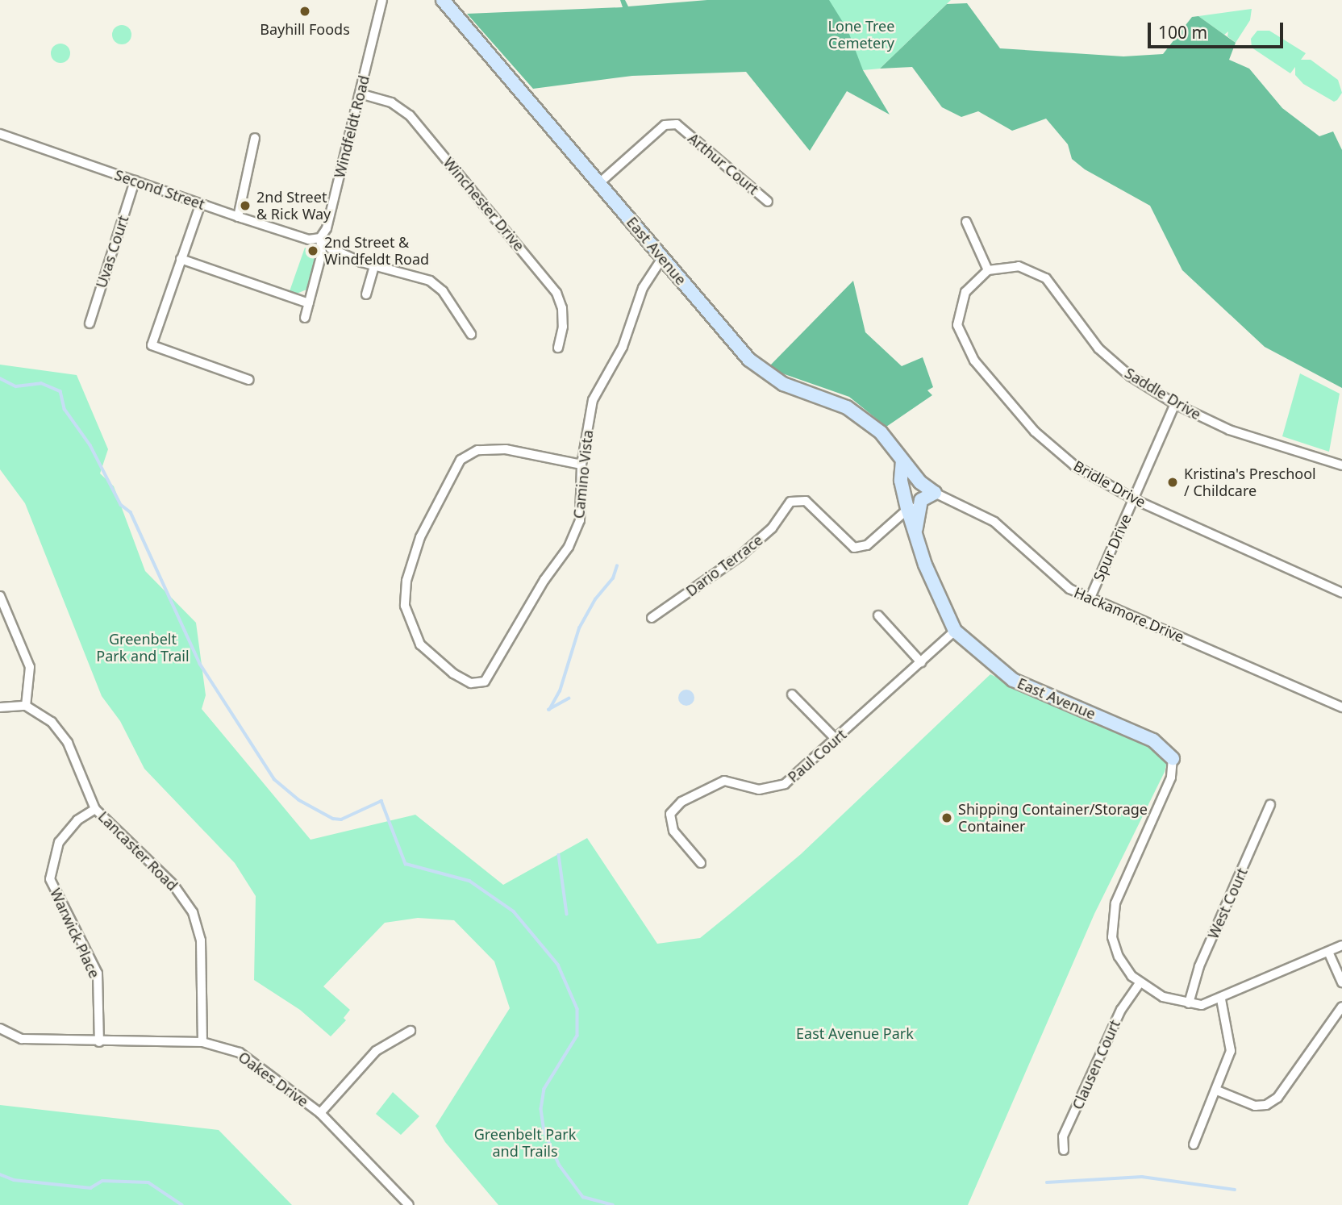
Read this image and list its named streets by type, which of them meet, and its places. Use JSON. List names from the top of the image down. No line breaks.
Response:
{"streets":{"street":["Windfeldt Road","Arthur Court","Second Street","Winchester Drive","East Avenue","Uvas Court","Saddle Drive","Camino Vista","Bridle Drive","Spur Drive","Dario Terrace","Hackamore Drive","Paul Court","Lancaster Road","West Court","Warwick Place","Clausen Court","Oakes Drive"]},"crossings":[["Windfeldt Road","Second Street"],["Windfeldt Road","Winchester Drive"],["Arthur Court","East Avenue"],["Second Street","Uvas Court"],["East Avenue","Camino Vista"],["East Avenue","Dario Terrace"],["East Avenue","Hackamore Drive"],["East Avenue","Paul Court"],["Saddle Drive","Bridle Drive"],["Saddle Drive","Spur Drive"],["Bridle Drive","Spur Drive"],["Spur Drive","Hackamore Drive"],["Lancaster Road","Warwick Place"],["Lancaster Road","Oakes Drive"],["Warwick Place","Oakes Drive"]],"parks":["Lone Tree Cemetery","Greenbelt Park and Trail","East Avenue Park","Greenbelt Park and Trails"],"places":["Bayhill Foods","2nd Street & Rick Way","2nd Street & Windfeldt Road","Kristina's Preschool / Childcare","Shipping Container/Storage Container"],"scale_bar":"100 m"}
